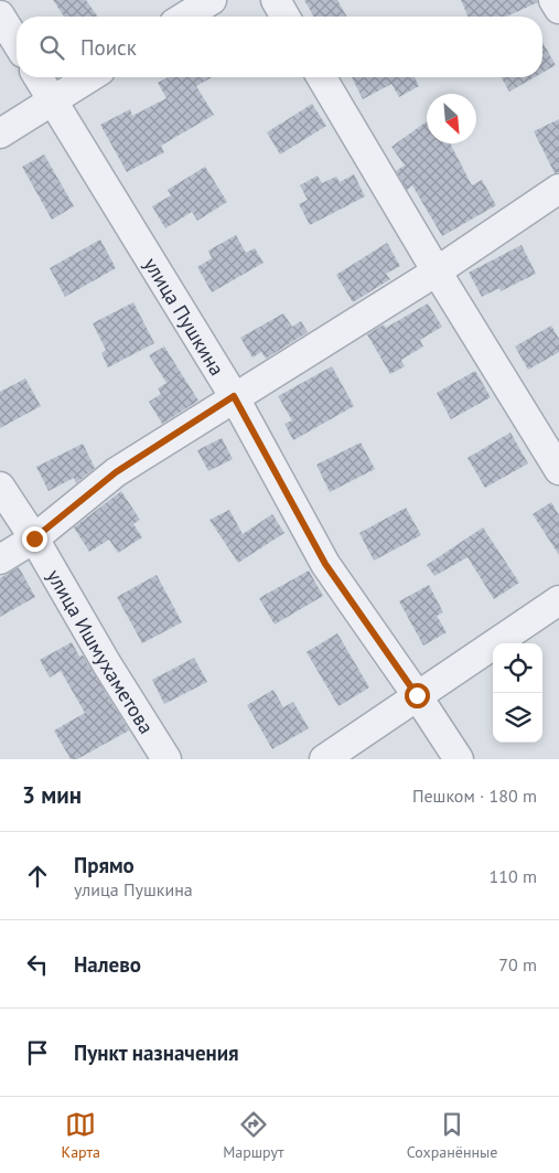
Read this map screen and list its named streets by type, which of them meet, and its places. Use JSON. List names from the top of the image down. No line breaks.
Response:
{"streets":{"street":["улица Пушкина","улица Ишмухаметова"]},"north":"bottom right","page":{"search":"Поиск","heading":["3 мин","Пешком · 180 m"],"list":[["Прямо","улица Пушкина","110 m"],["Налево","70 m"],"Пункт назначения"],"nav":["Карта","Маршрут","Сохранённые"]}}
